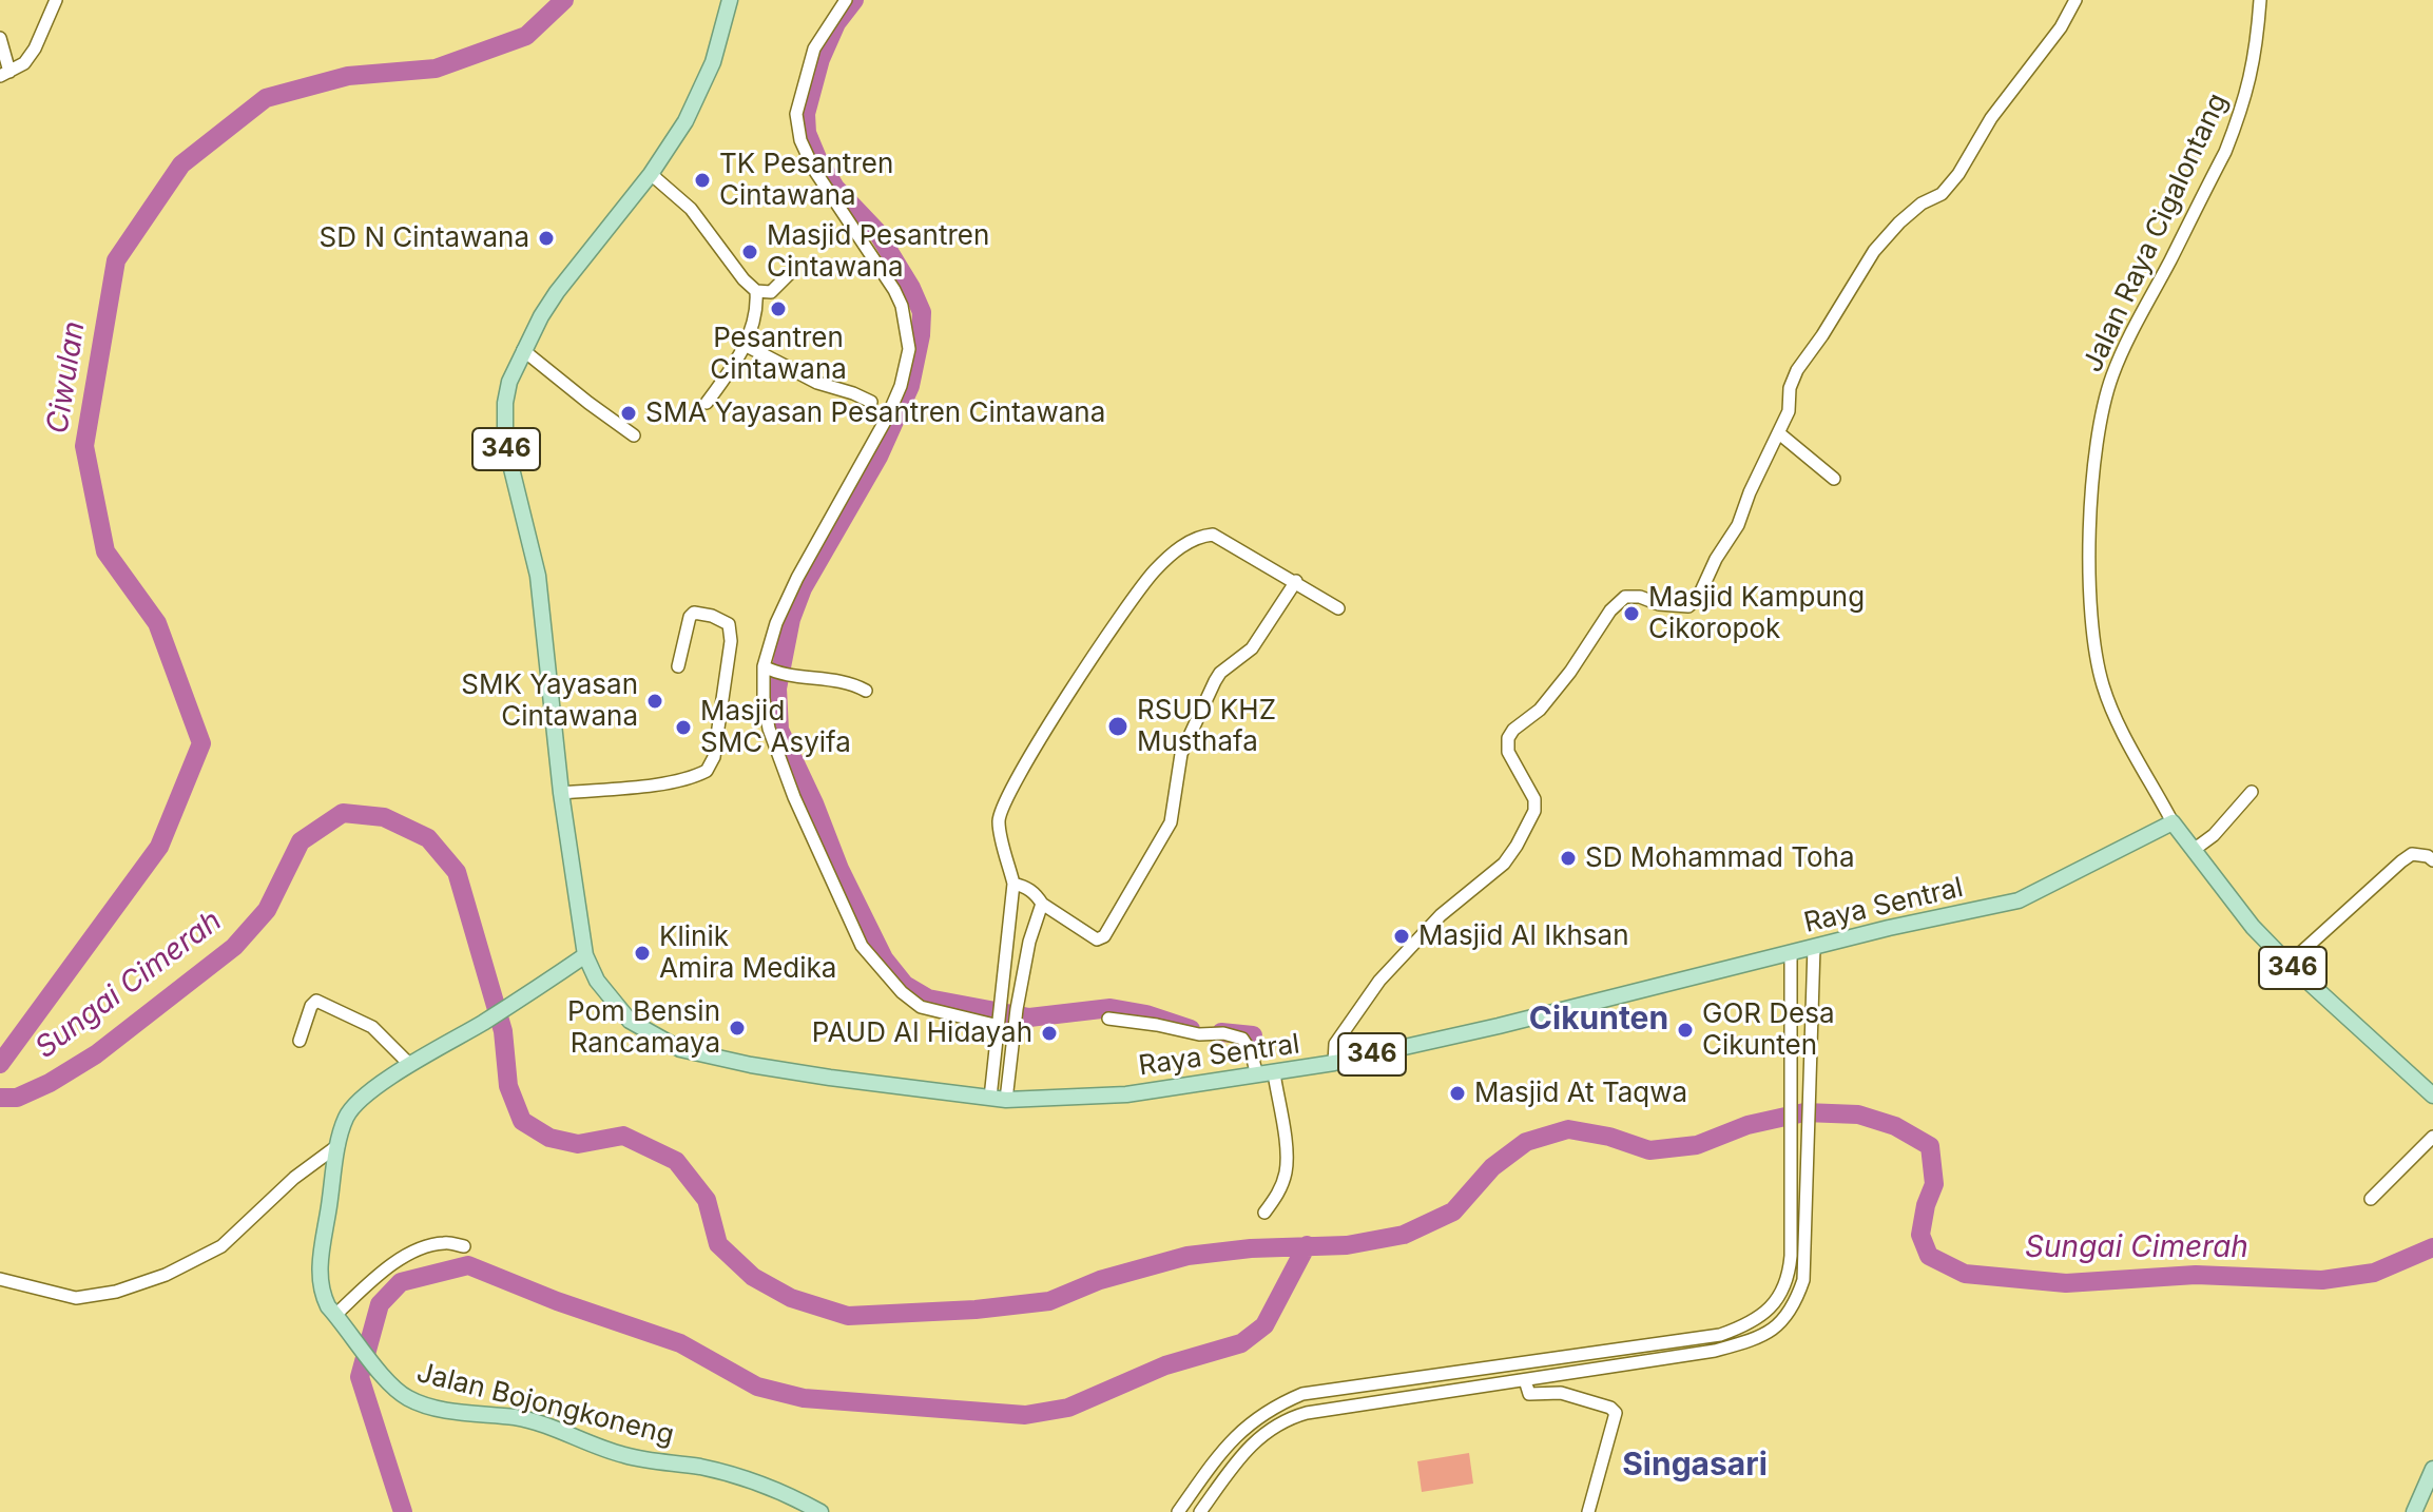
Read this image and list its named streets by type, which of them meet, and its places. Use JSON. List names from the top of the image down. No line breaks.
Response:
{"streets":{"main road":["346","Raya Sentral","Jalan Bojongkoneng"],"street":["Jalan Raya Cigalontang"]},"crossings":[["Jalan Raya Cigalontang","346"],["Jalan Raya Cigalontang","Raya Sentral"],["346","Raya Sentral"],["346","Jalan Bojongkoneng"],["Raya Sentral","Jalan Bojongkoneng"]],"districts":["Cikunten","Singasari"],"water":["Ciwulan","Sungai Cimerah"],"places":["TK Pesantren Cintawana","SD N Cintawana","Masjid Pesantren Cintawana","Pesantren Cintawana","SMA Yayasan Pesantren Cintawana","Masjid Kampung Cikoropok","SMK Yayasan Cintawana","RSUD KHZ Musthafa","Masjid SMC Asyifa","SD Mohammad Toha","Masjid Al Ikhsan","Klinik Amira Medika","Pom Bensin Rancamaya","GOR Desa Cikunten","PAUD Al Hidayah","Masjid At Taqwa"]}
